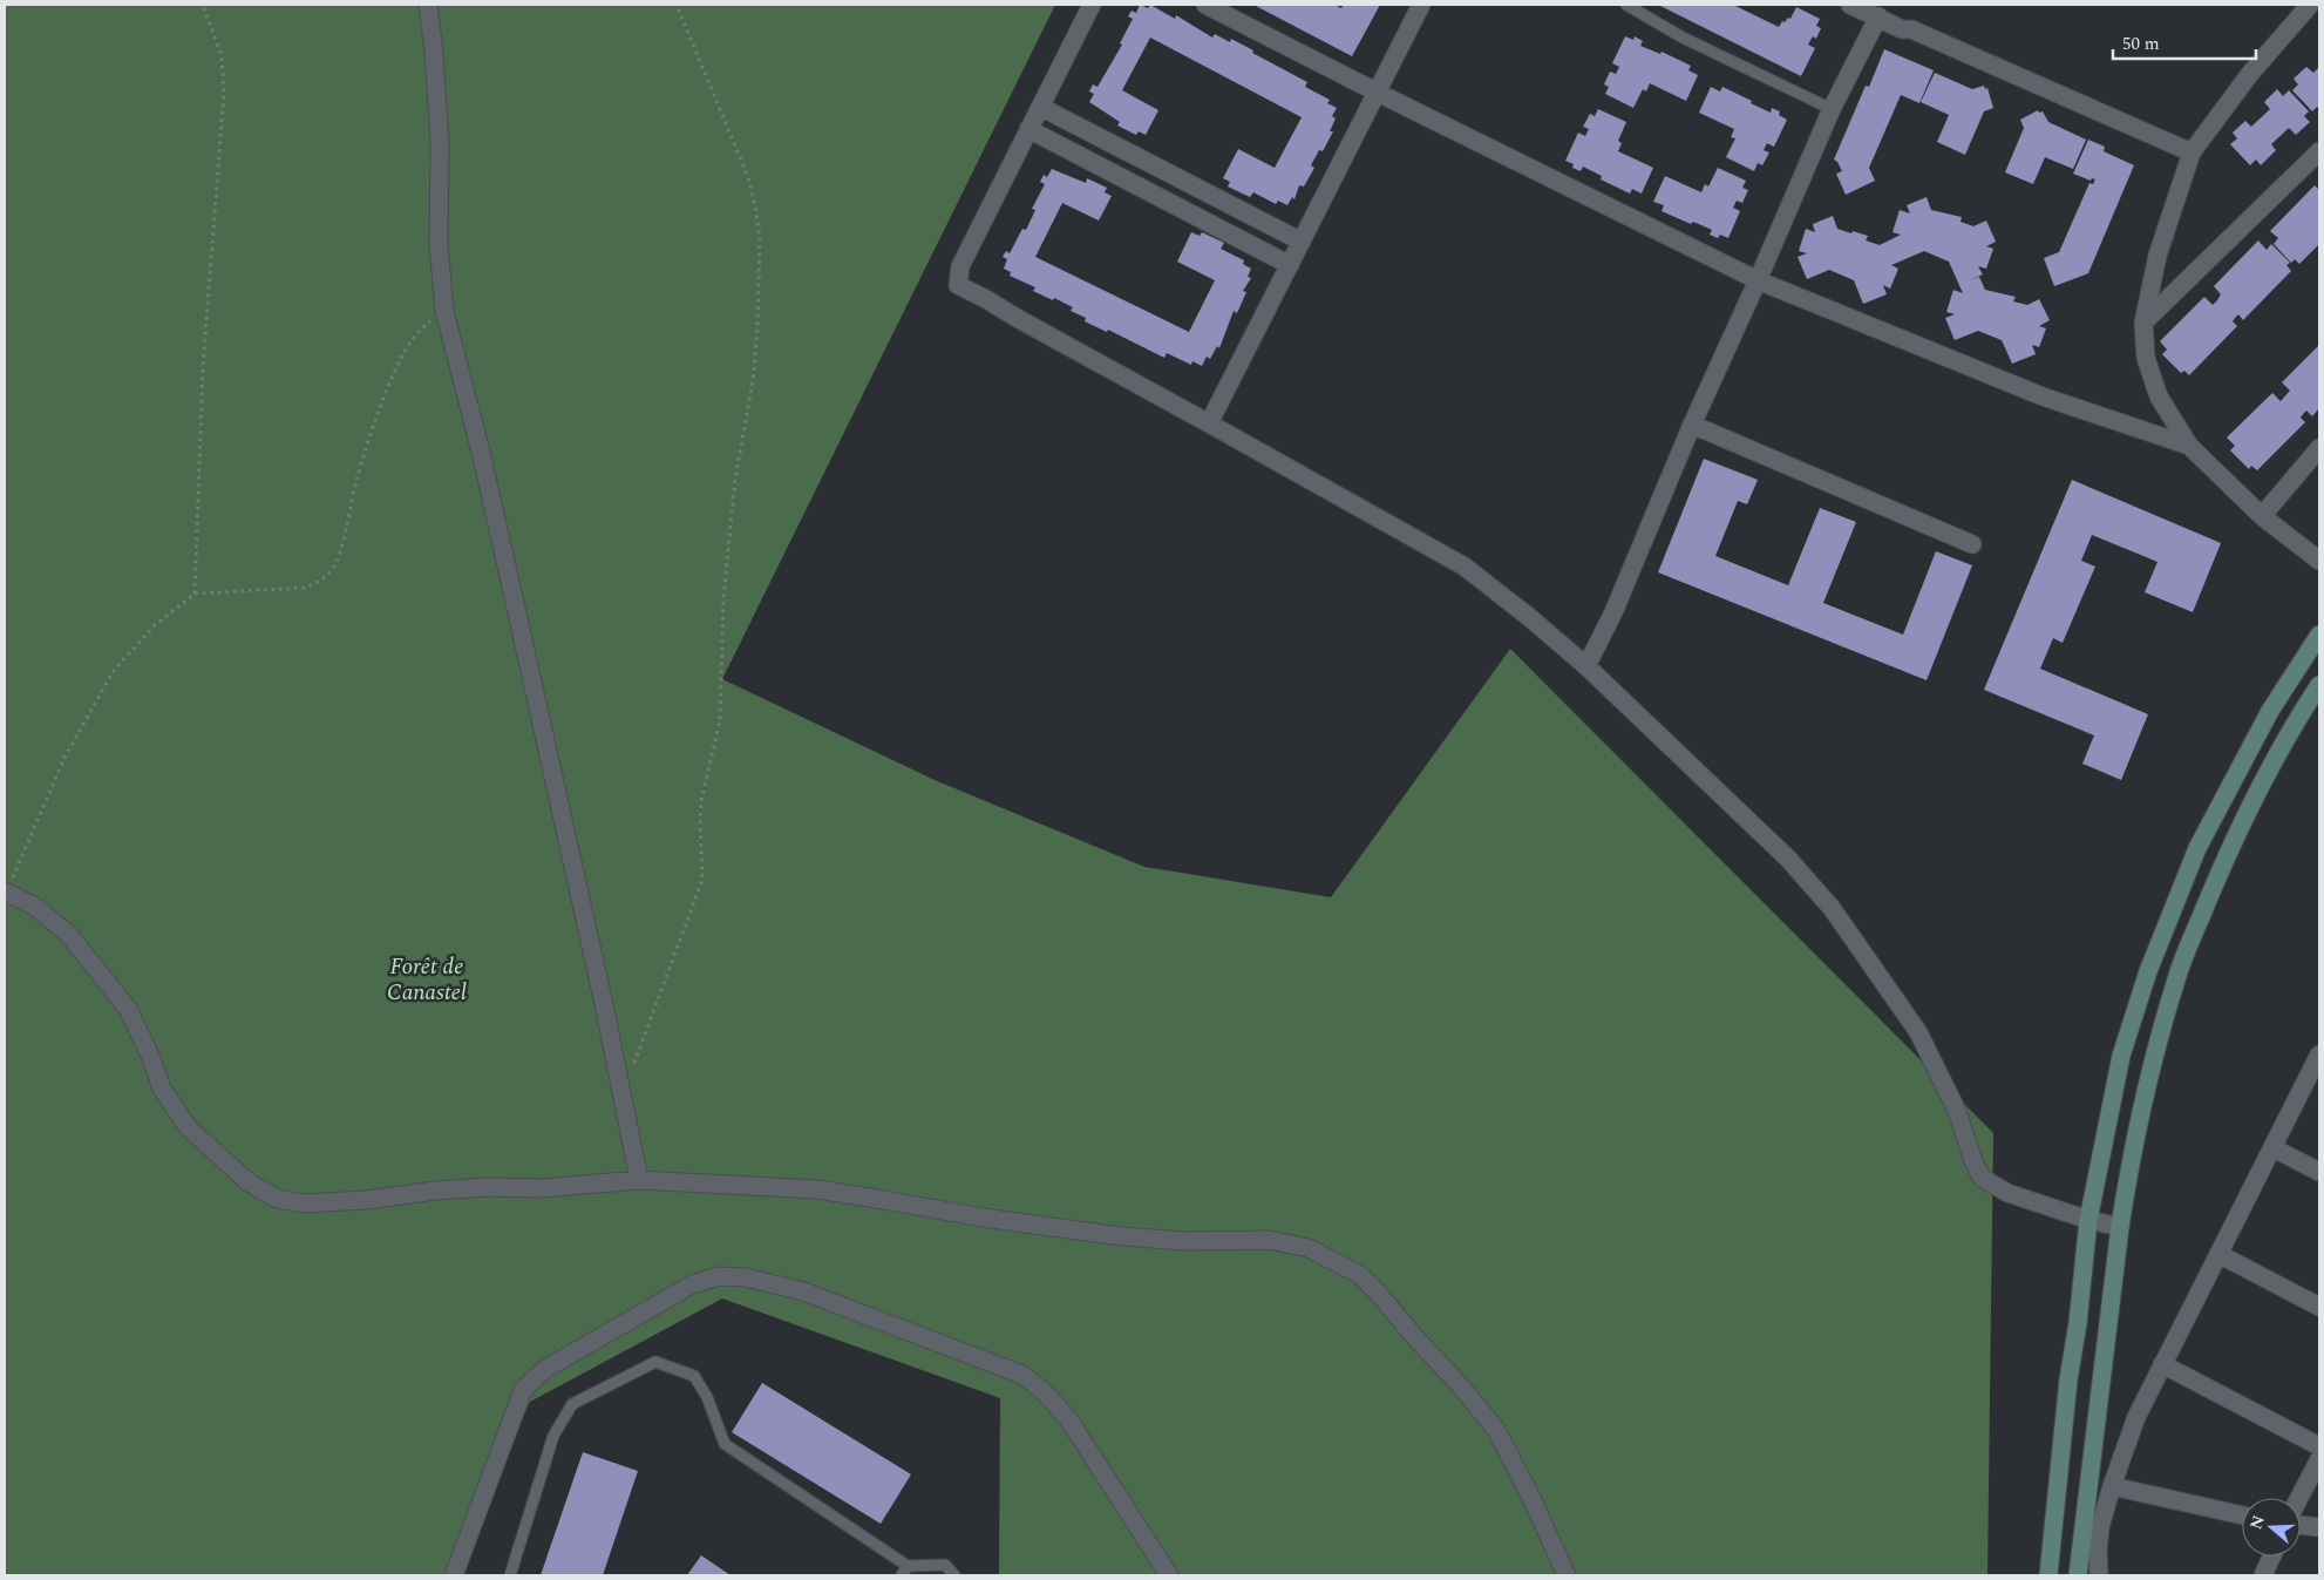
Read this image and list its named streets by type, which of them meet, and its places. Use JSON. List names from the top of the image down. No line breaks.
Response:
{"parks":["Forêt de Canastel"],"scale_bar":"50 m","north":"left"}
